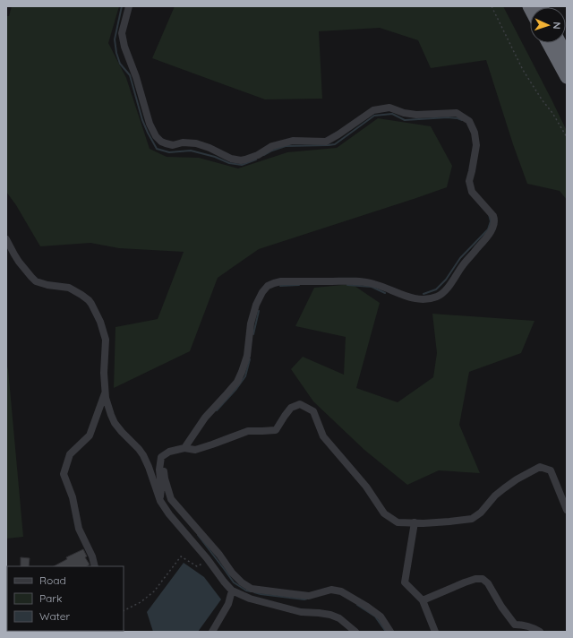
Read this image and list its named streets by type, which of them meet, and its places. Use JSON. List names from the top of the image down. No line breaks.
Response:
{"legend":["Road","Park","Water"],"north":"right"}
